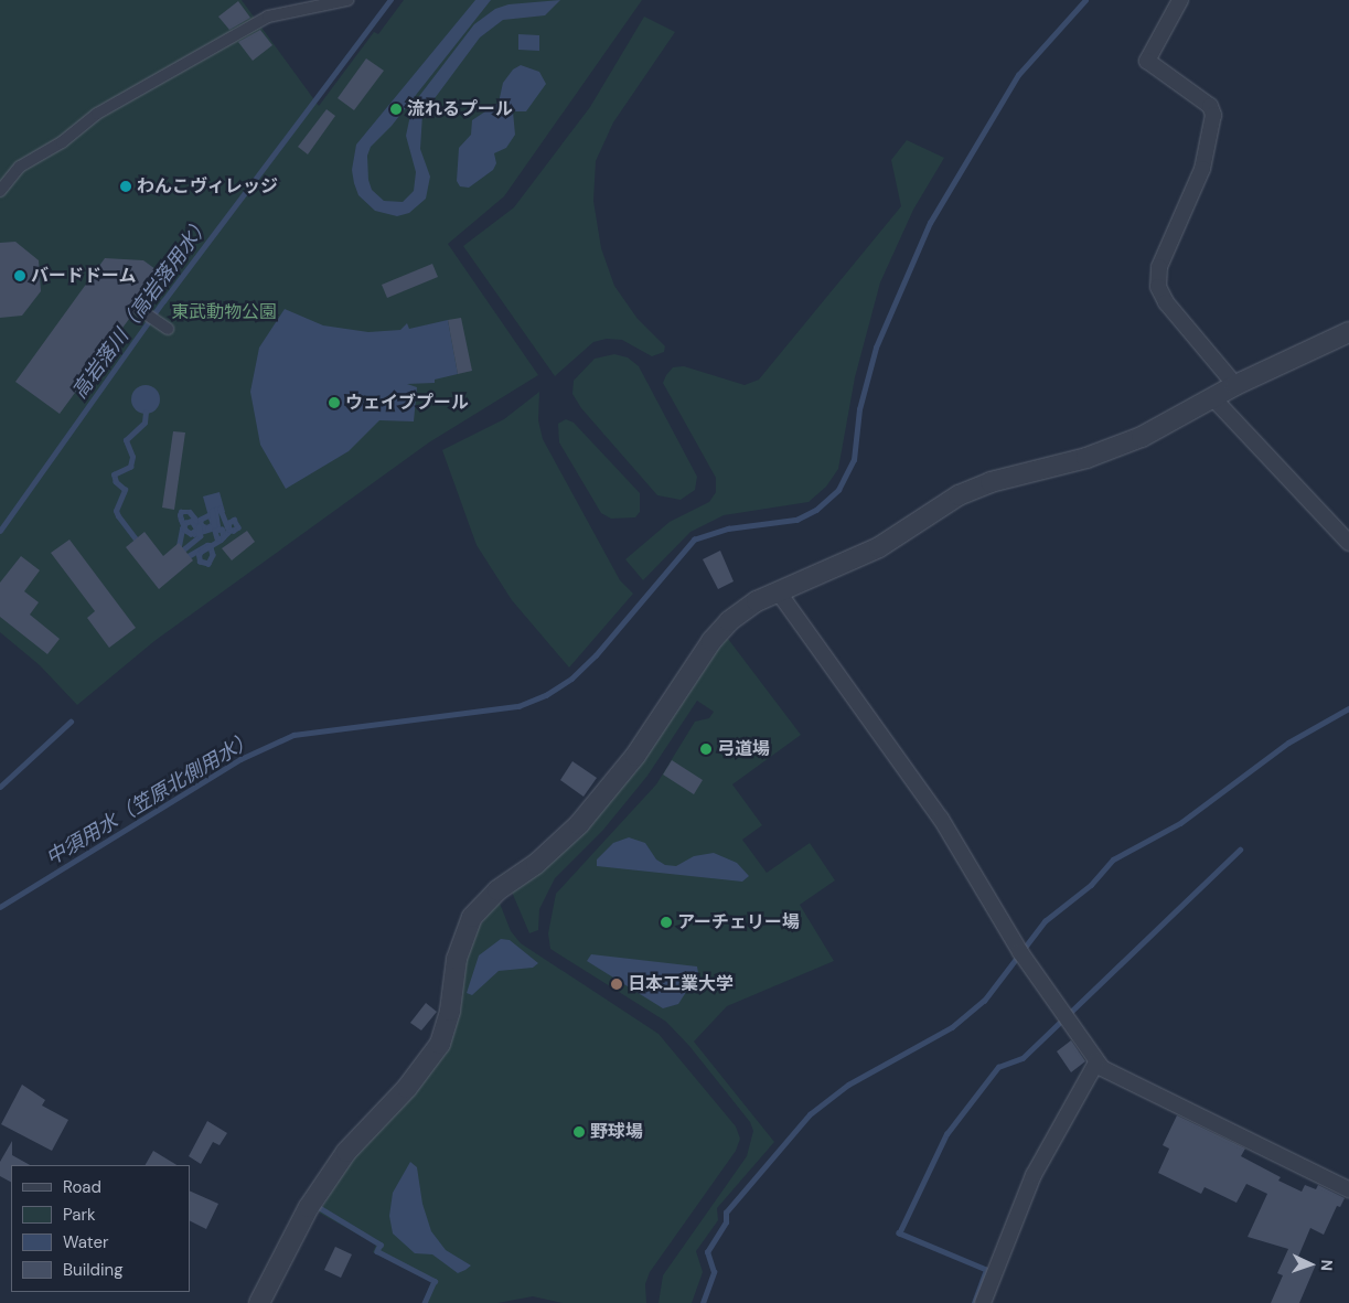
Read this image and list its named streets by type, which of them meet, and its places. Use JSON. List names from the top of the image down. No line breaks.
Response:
{"water":["高岩落川（高岩落用水）","中須用水（笠原北側用水）"],"parks":["東武動物公園"],"places":["流れるプール","わんこヴィレッジ","バードドーム","ウェイブプール","弓道場","アーチェリー場","日本工業大学","野球場"],"legend":["Road","Park","Water","Building"],"north":"right"}
